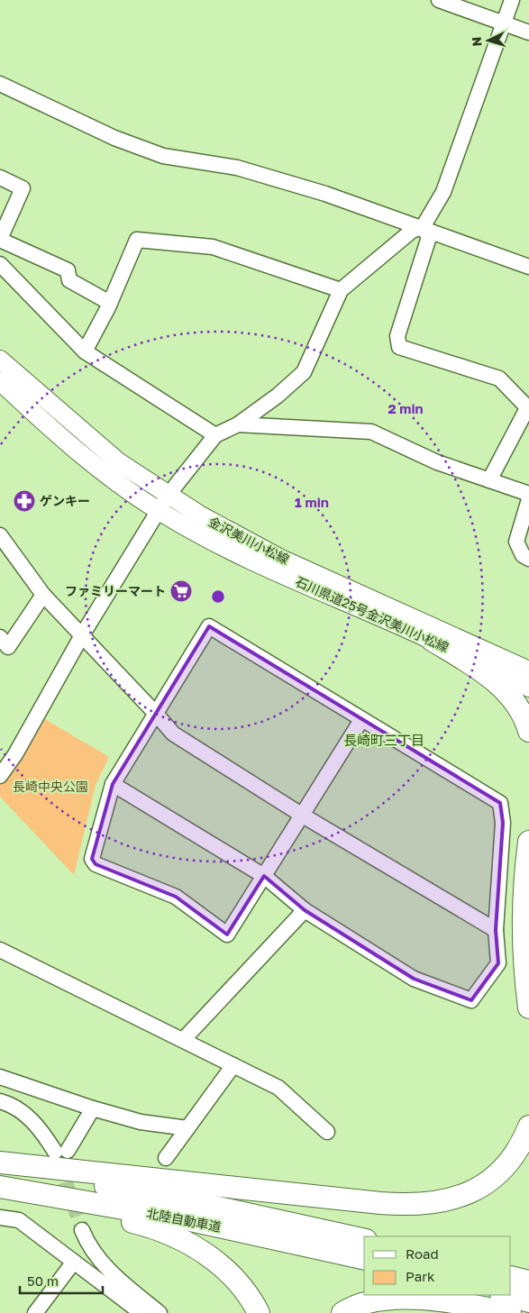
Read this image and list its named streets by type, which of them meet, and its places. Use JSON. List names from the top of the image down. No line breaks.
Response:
{"streets":{"highway":["北陸自動車道"],"main road":["金沢美川小松線","石川県道25号金沢美川小松線"]},"crossings":[["金沢美川小松線","石川県道25号金沢美川小松線"]],"districts":["長崎町三丁目"],"parks":["長崎中央公園"],"places":{"pharmacy":["ゲンキー"],"supermarket":["ファミリーマート"]},"legend":["Road","Park"],"scale_bar":"50 m","north":"left","rings":["2 min","1 min"]}
